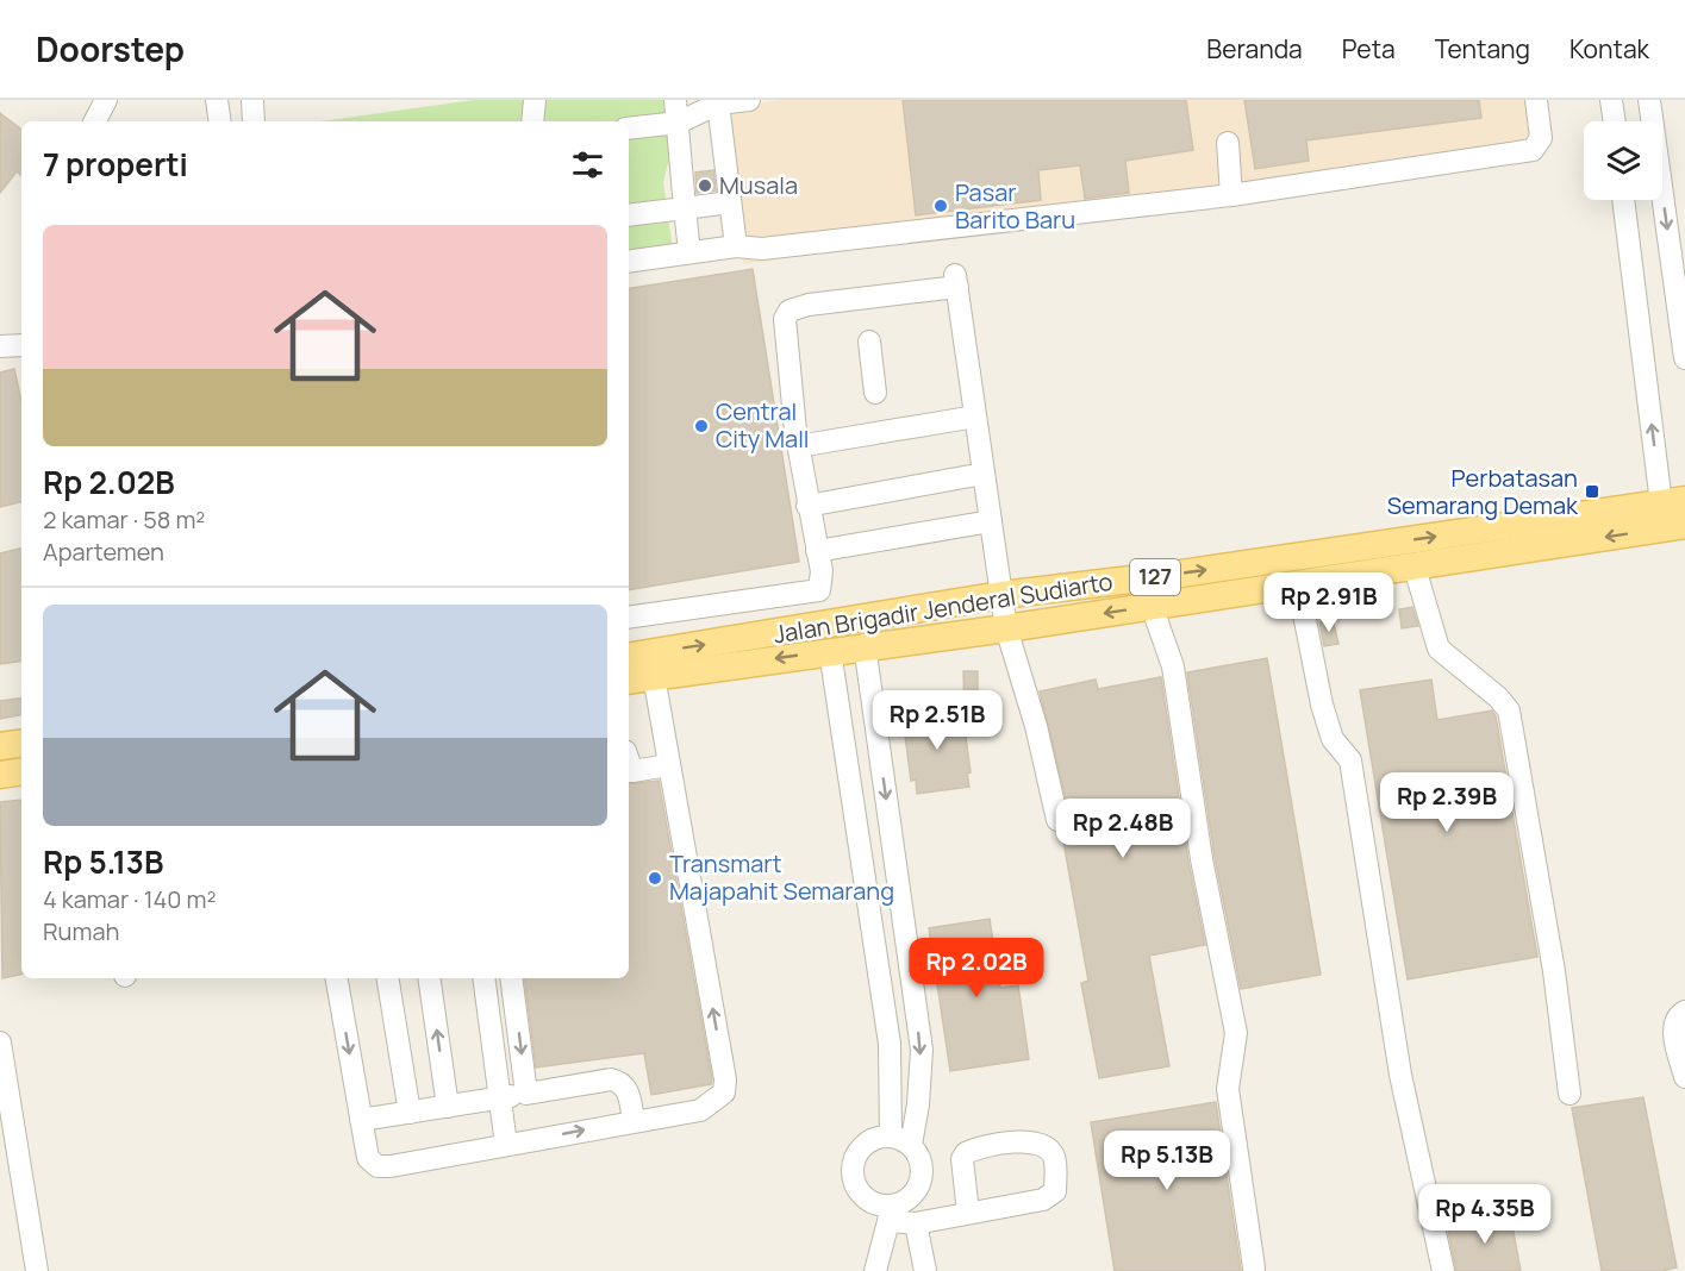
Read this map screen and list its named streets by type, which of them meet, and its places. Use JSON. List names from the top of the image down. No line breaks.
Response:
{"streets":{"main road":["127","Jalan Brigadir Jenderal Sudiarto"]},"places":{"other":["Musala","Pasar Barito Baru","Central City Mall","Transmart Majapahit Semarang"],"transit":["Perbatasan Semarang Demak"]},"page":{"header":"Doorstep","nav":["Beranda","Peta","Tentang","Kontak"],"heading":"7 properti","list":[{"name":"Rp 2.02B","note":"2 kamar · 58 m² · Apartemen"},{"name":"Rp 5.13B","note":"4 kamar · 140 m² · Rumah"}],"price":["Rp 2.91B","Rp 2.51B","Rp 2.39B","Rp 2.48B","Rp 2.02B","Rp 5.13B","Rp 4.35B"]}}
